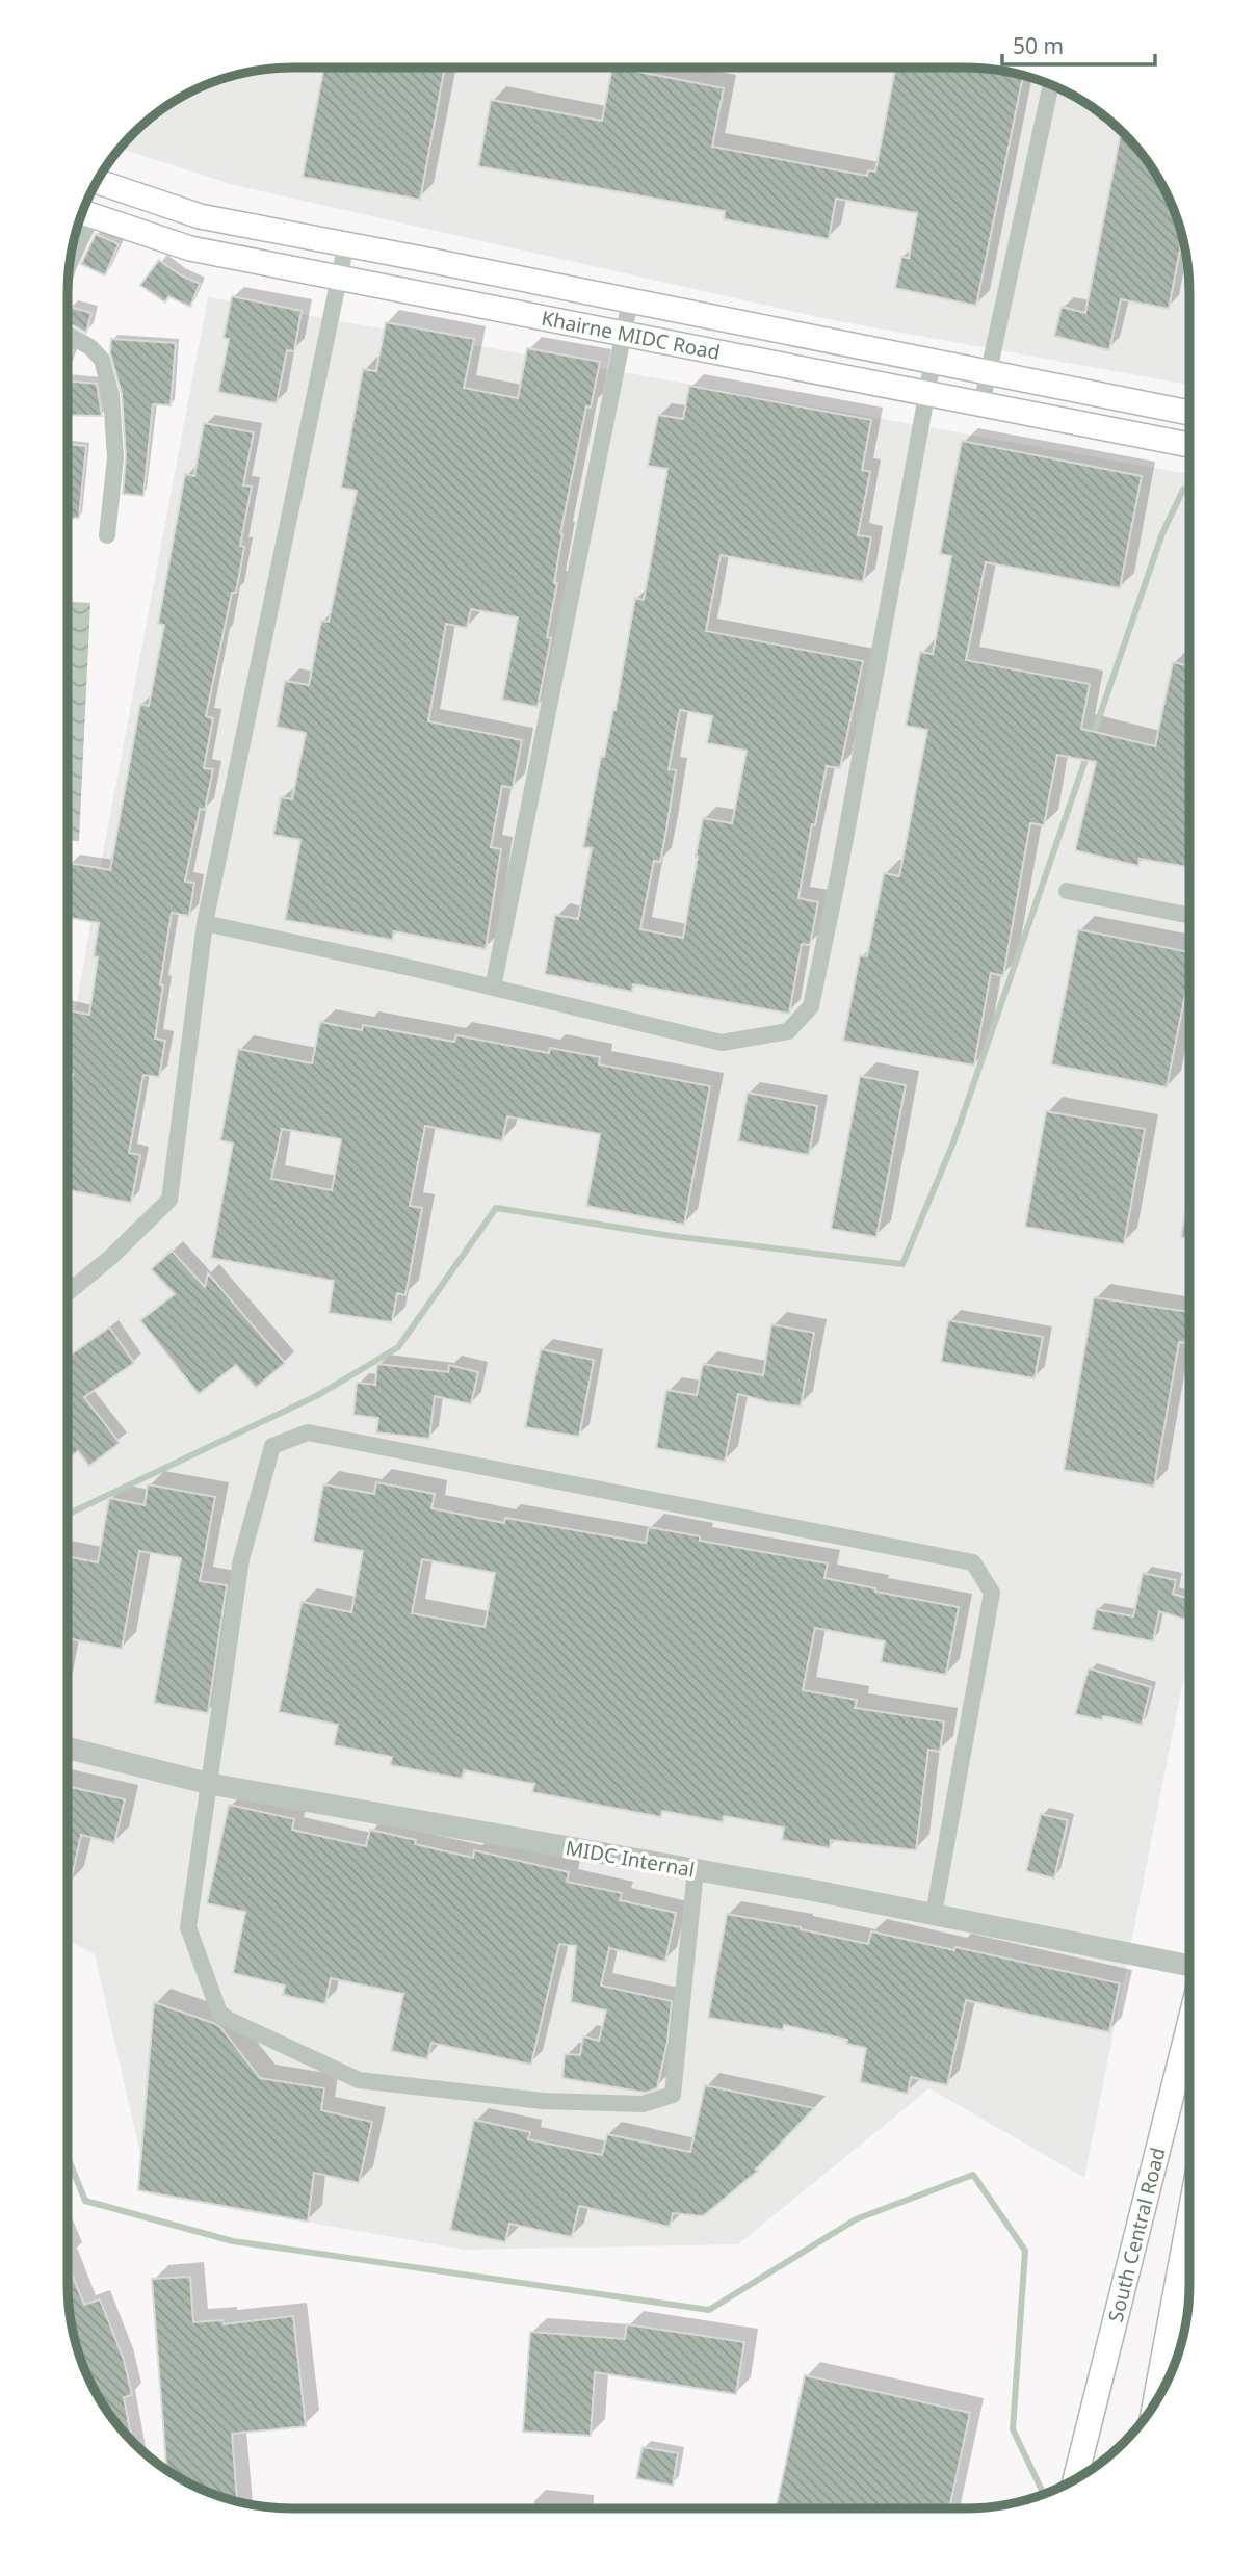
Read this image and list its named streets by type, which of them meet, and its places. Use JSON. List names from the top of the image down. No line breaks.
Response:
{"streets":{"main road":["Khairne MIDC Road","South Central Road"],"street":["MIDC Internal"]},"scale_bar":"50 m"}
